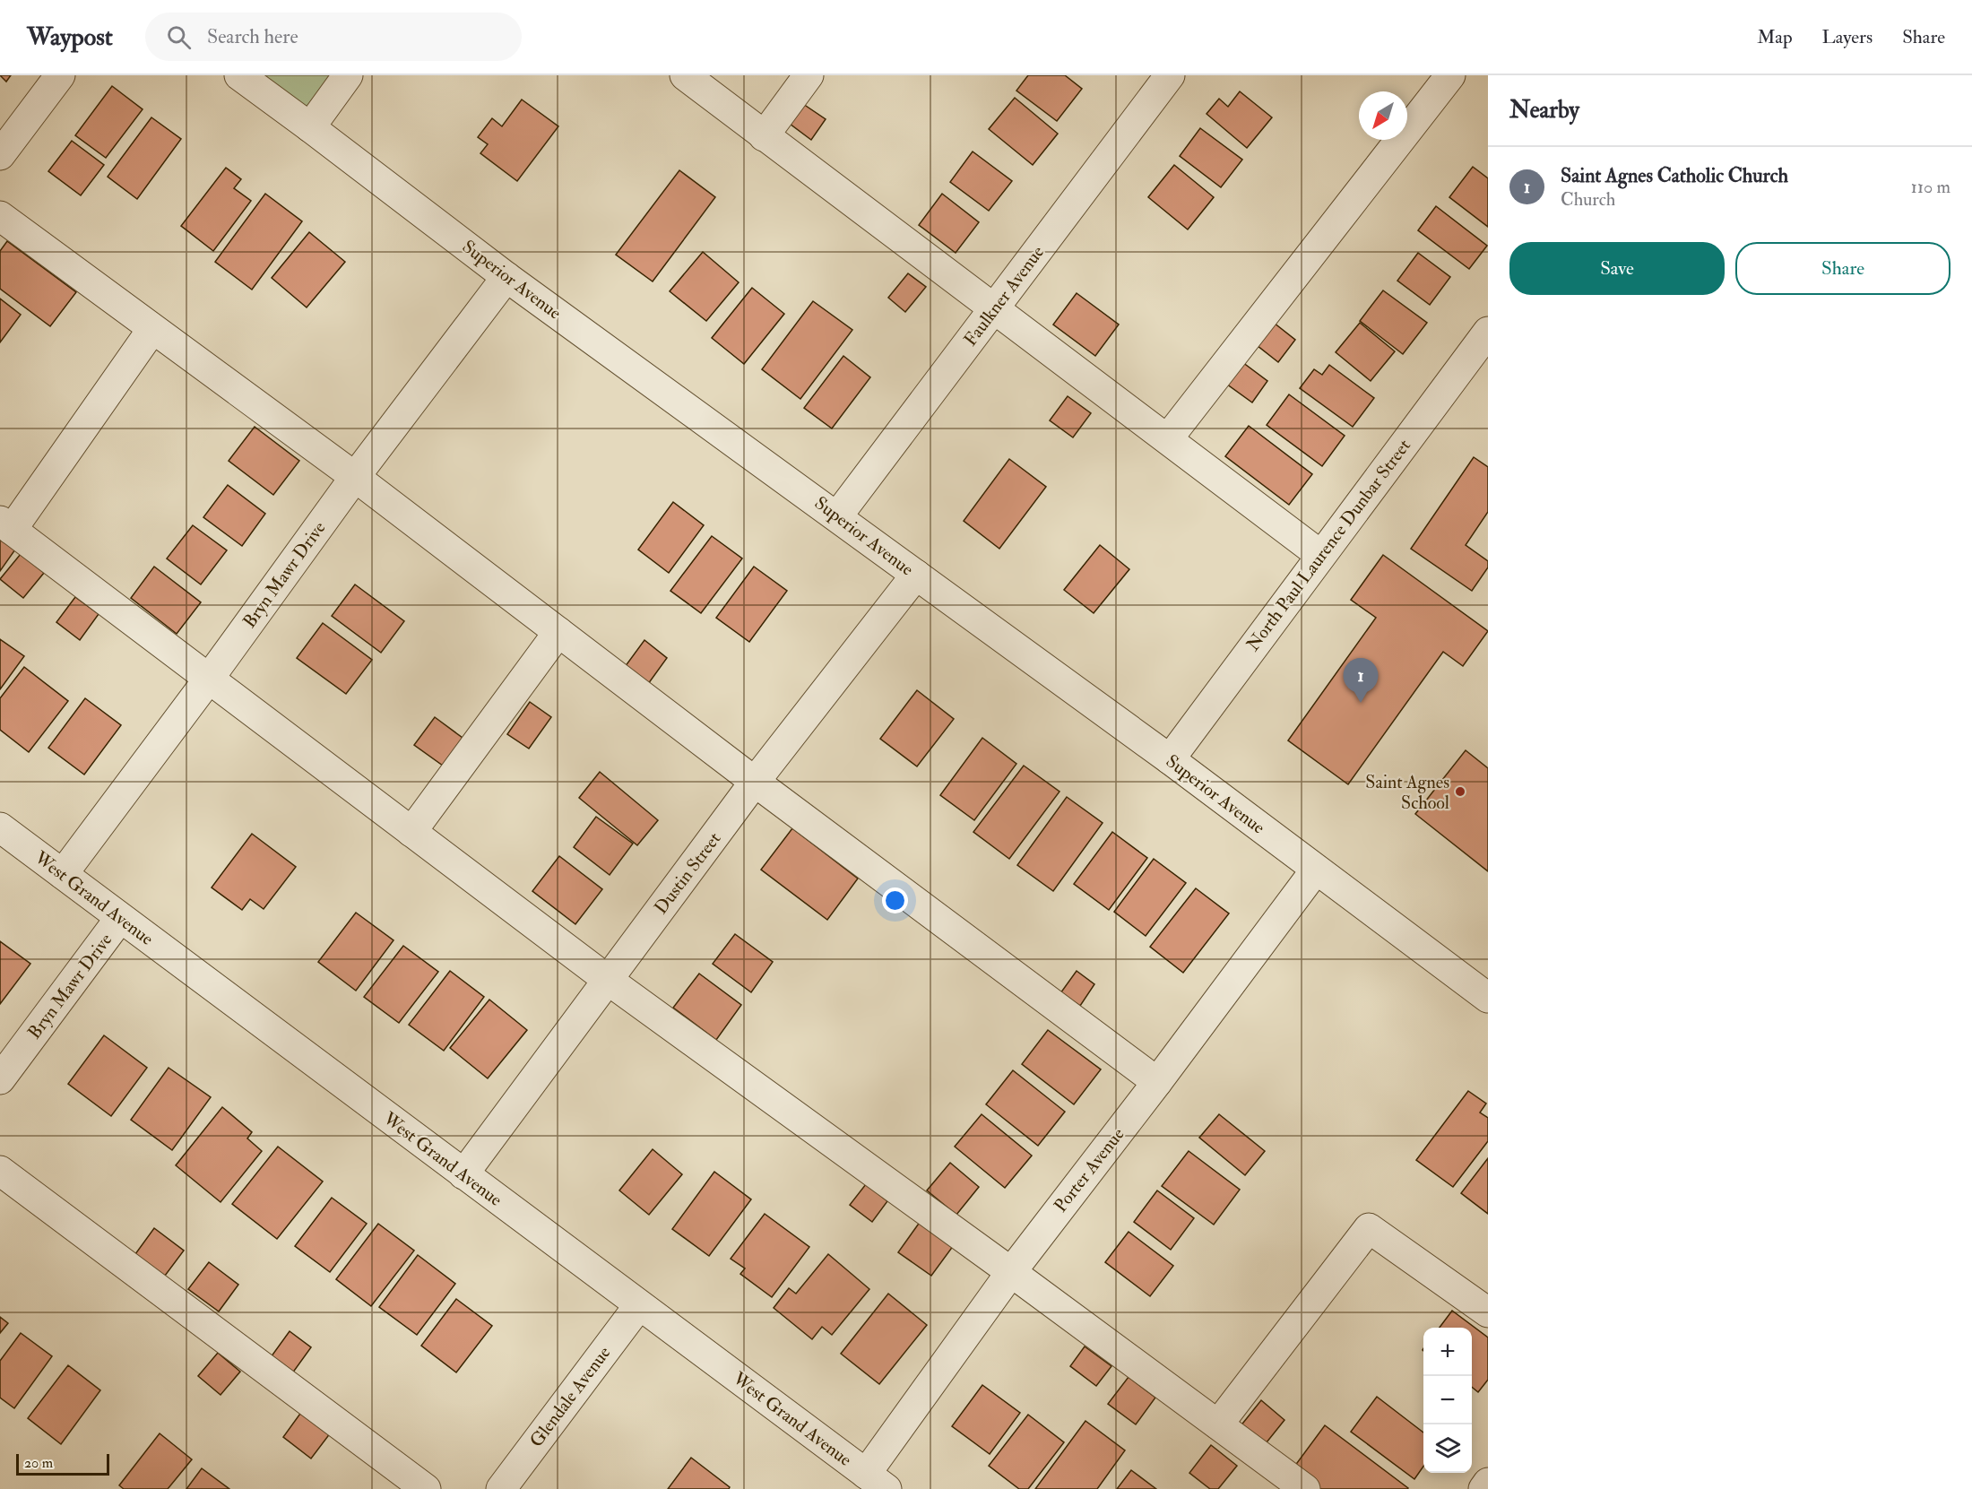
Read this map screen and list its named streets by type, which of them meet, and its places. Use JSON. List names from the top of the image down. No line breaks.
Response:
{"streets":{"street":["Superior Avenue","Faulkner Avenue","North Paul Laurence Dunbar Street","Bryn Mawr Drive","Dustin Street","West Grand Avenue","Porter Avenue","Glendale Avenue"]},"crossings":[["Superior Avenue","Faulkner Avenue"],["Superior Avenue","North Paul Laurence Dunbar Street"],["Superior Avenue","Bryn Mawr Drive"],["Superior Avenue","Dustin Street"],["Superior Avenue","Porter Avenue"],["Bryn Mawr Drive","West Grand Avenue"],["Dustin Street","West Grand Avenue"],["West Grand Avenue","Porter Avenue"],["West Grand Avenue","Glendale Avenue"]],"places":["Saint Agnes School"],"scale_bar":"20 m","north":"bottom left","page":{"header":"Waypost","search":"Search here","nav":["Map","Layers","Share"],"heading":"Nearby","list":[{"mark":"1","name":"Saint Agnes Catholic Church","note":"Church","value":"110 m"}],"buttons":["Save","Share"],"pins":"1","map_buttons":["+","−"],"scale":"20 m"}}
